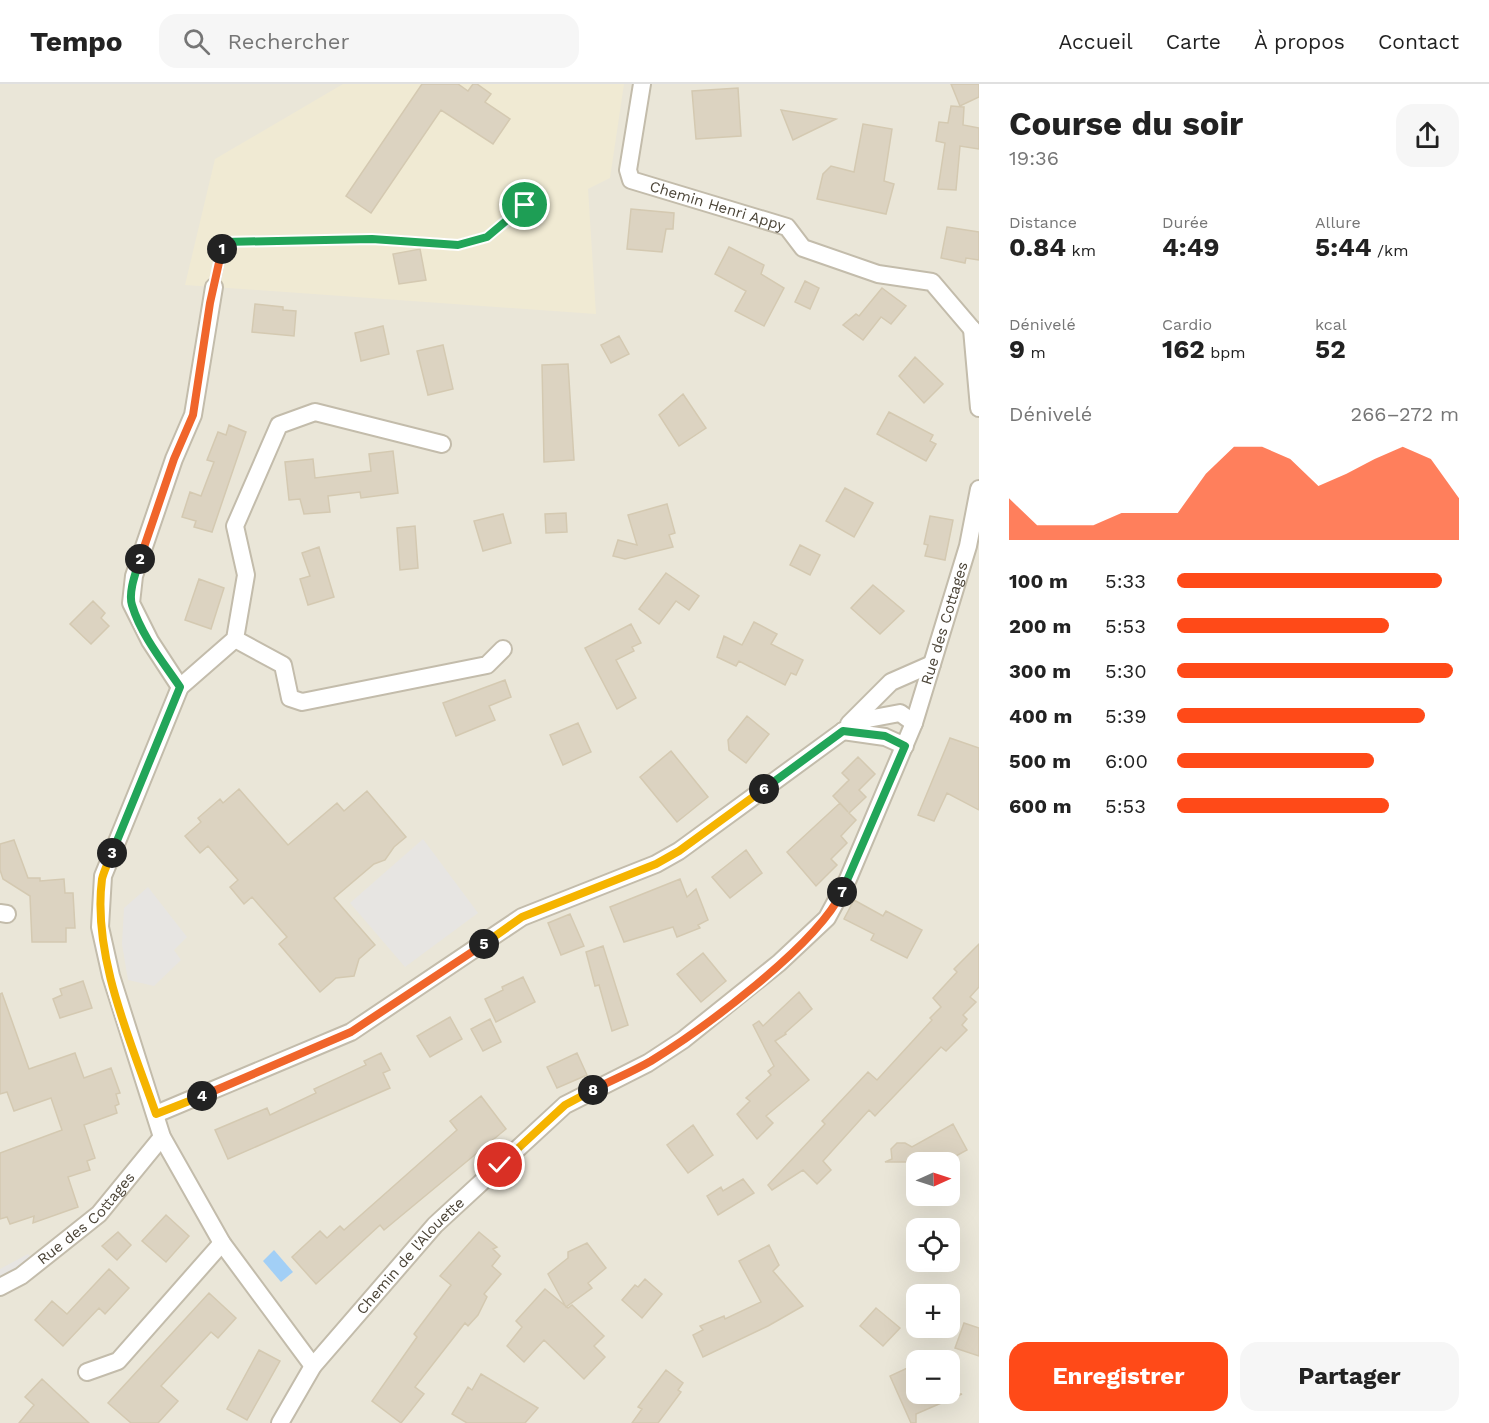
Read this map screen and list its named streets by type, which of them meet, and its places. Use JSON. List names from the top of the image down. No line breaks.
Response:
{"streets":{"street":["Chemin Henri Appy","Rue des Cottages","Chemin de l'Alouette"]},"crossings":[["Rue des Cottages","Chemin de l'Alouette"]],"north":"right","page":{"header":"Tempo","search":"Rechercher","nav":["Accueil","Carte","À propos","Contact"],"heading":["Course du soir","19:36"],"stats":[["Distance","0.84 km"],["Durée","4:49"],["Allure","5:44 /km"],["Dénivelé","9 m"],["Cardio","162 bpm"],["kcal","52"]],"pins":["1","2","6","3","7","5","8","4"],"chart":["Dénivelé","266–272 m"],"list":[{"name":"100 m","note":"5:33"},{"name":"200 m","note":"5:53"},{"name":"300 m","note":"5:30"},{"name":"400 m","note":"5:39"},{"name":"500 m","note":"6:00"},{"name":"600 m","note":"5:53"}],"map_buttons":["+","−"],"buttons":["Enregistrer","Partager"]}}
